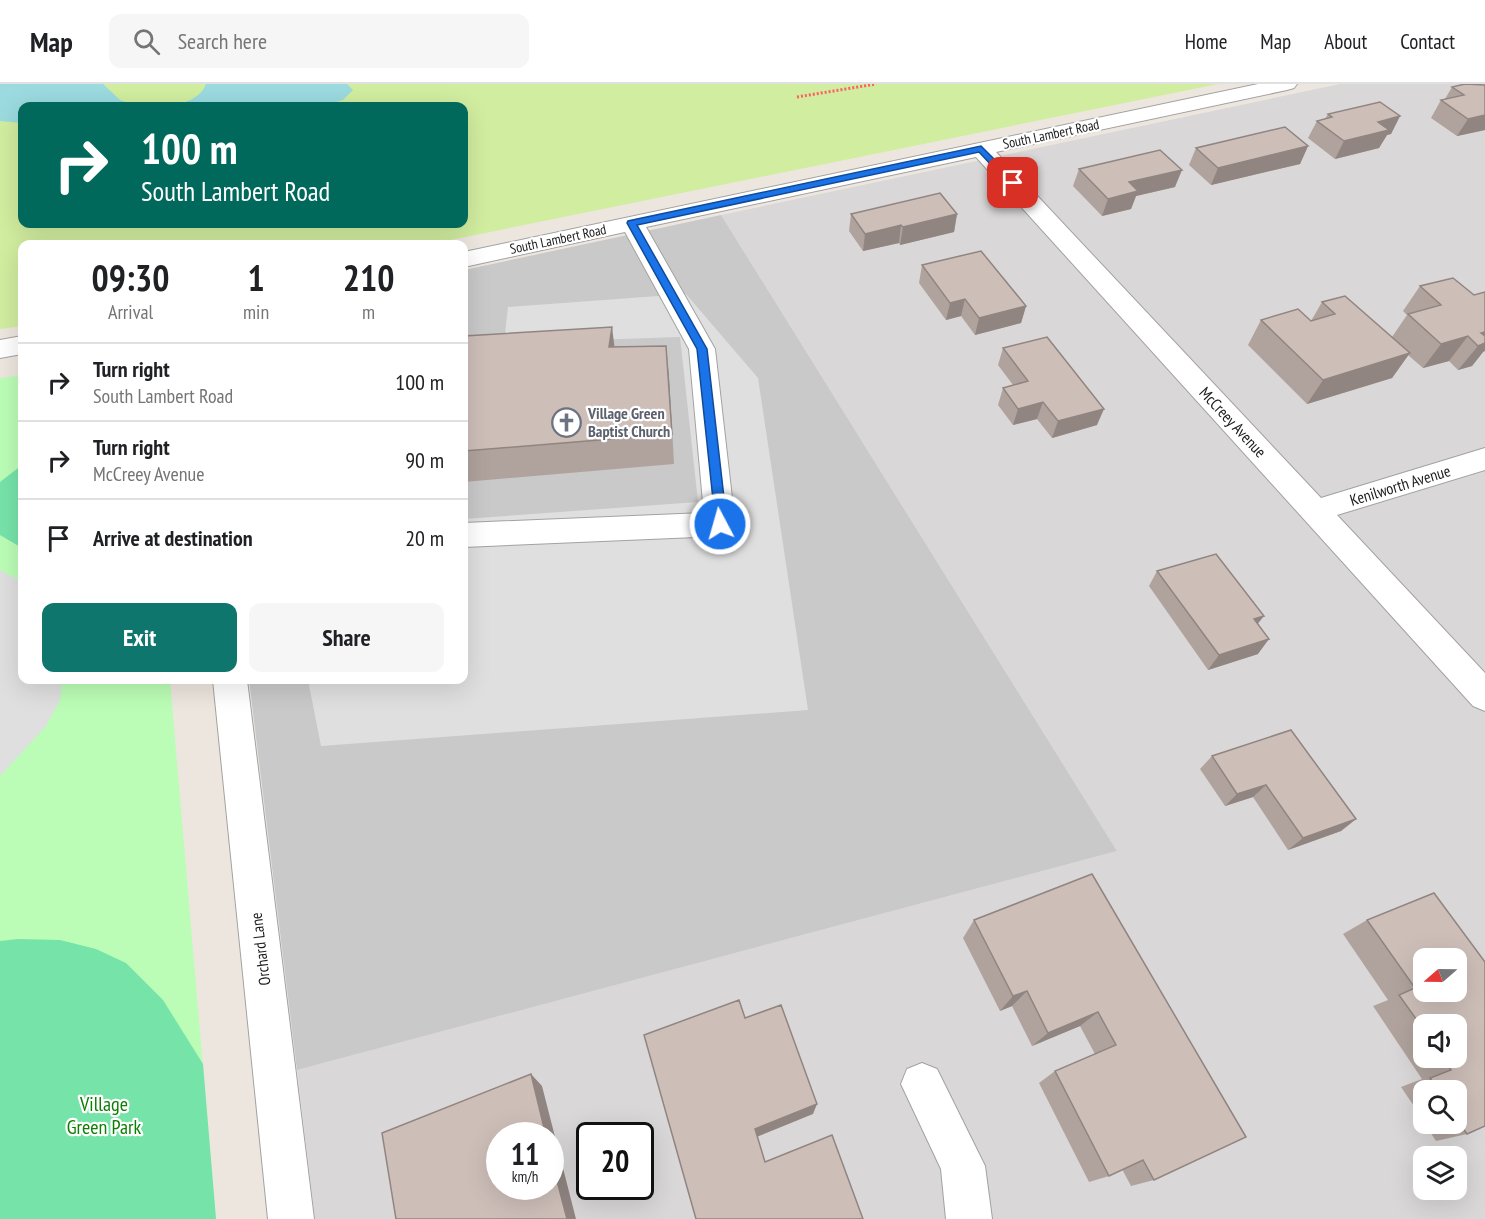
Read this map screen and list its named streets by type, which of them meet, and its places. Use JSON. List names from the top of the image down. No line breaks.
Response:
{"streets":{"street":["South Lambert Road","McCreey Avenue","Kenilworth Avenue","Orchard Lane"]},"crossings":[["South Lambert Road","McCreey Avenue"],["McCreey Avenue","Kenilworth Avenue"]],"parks":["Village Green Park"],"places":{"church":["Village Green Baptist Church"]},"north":"left","page":{"header":"Map","search":"Search here","nav":["Home","Map","About","Contact"],"turn":["100 m","South Lambert Road"],"eta":["09:30","Arrival","1","min","210","m"],"list":[{"name":"Turn right","note":"South Lambert Road","value":"100 m"},{"name":"Turn right","note":"McCreey Avenue","value":"90 m"},{"name":"Arrive at destination","value":"20 m"}],"buttons":["Exit","Share"],"speed":"11 km/h","limit":"20"}}
